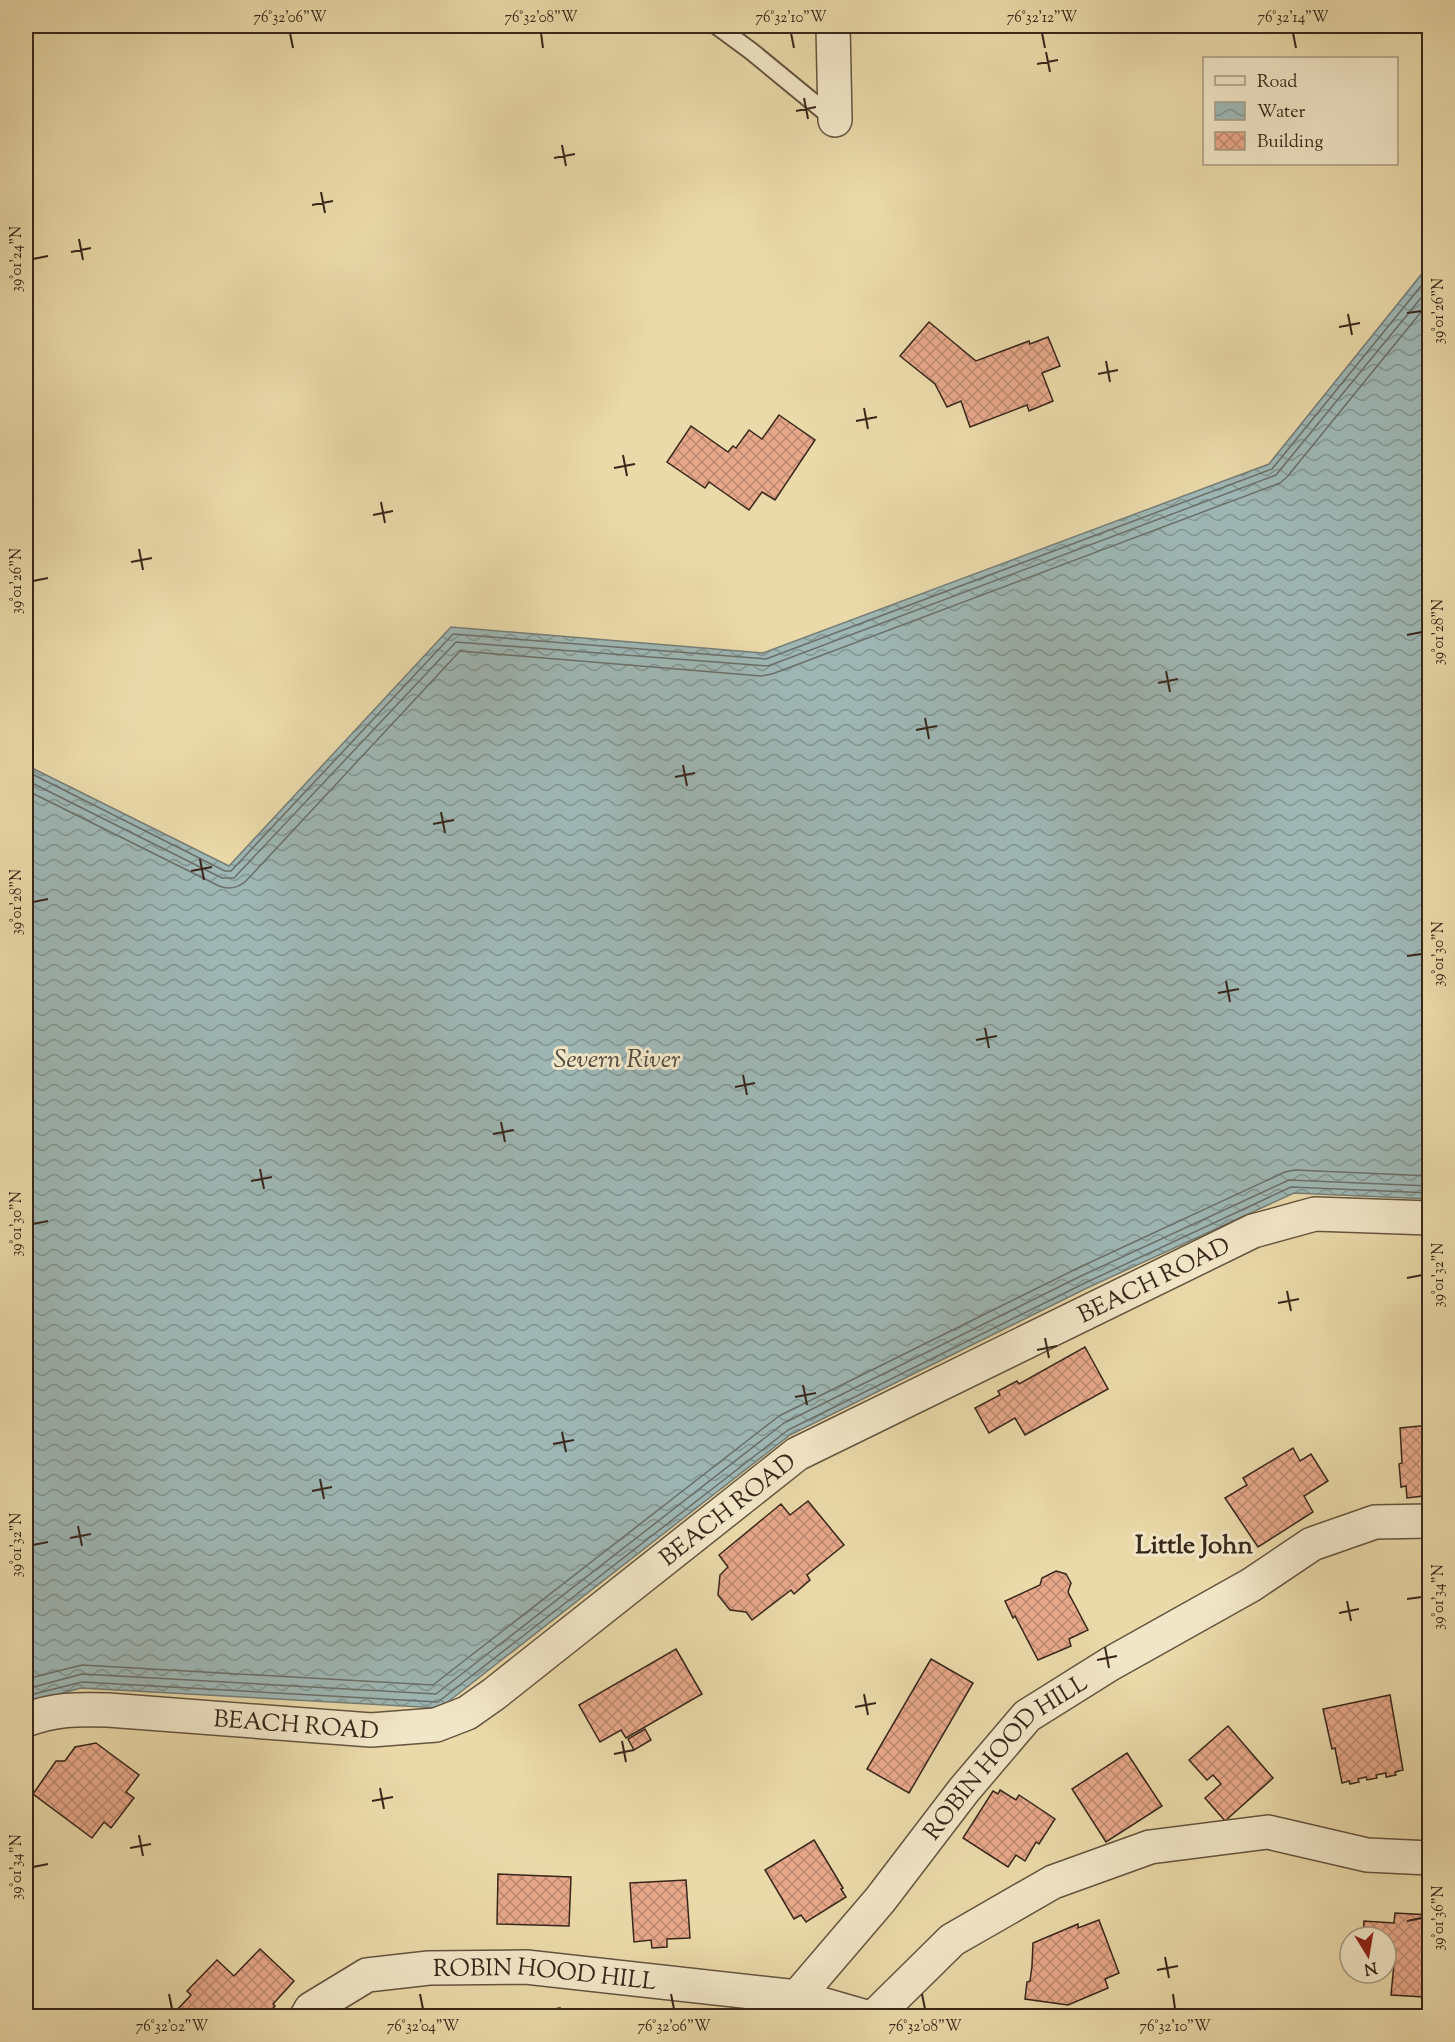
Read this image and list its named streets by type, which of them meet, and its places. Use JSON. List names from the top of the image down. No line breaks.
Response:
{"streets":{"street":["BEACH ROAD","ROBIN HOOD HILL"]},"districts":["Little John"],"water":["Severn River"],"legend":["Road","Water","Building"],"north":"bottom","coordinates":["76°32'06\"W","76°32'08\"W","76°32'10\"W","76°32'12\"W","76°32'14\"W","39°01'24\"N","39°01'26\"N","39°01'28\"N","39°01'30\"N","39°01'32\"N","39°01'34\"N","39°01'36\"N","76°32'02\"W","76°32'04\"W"]}
